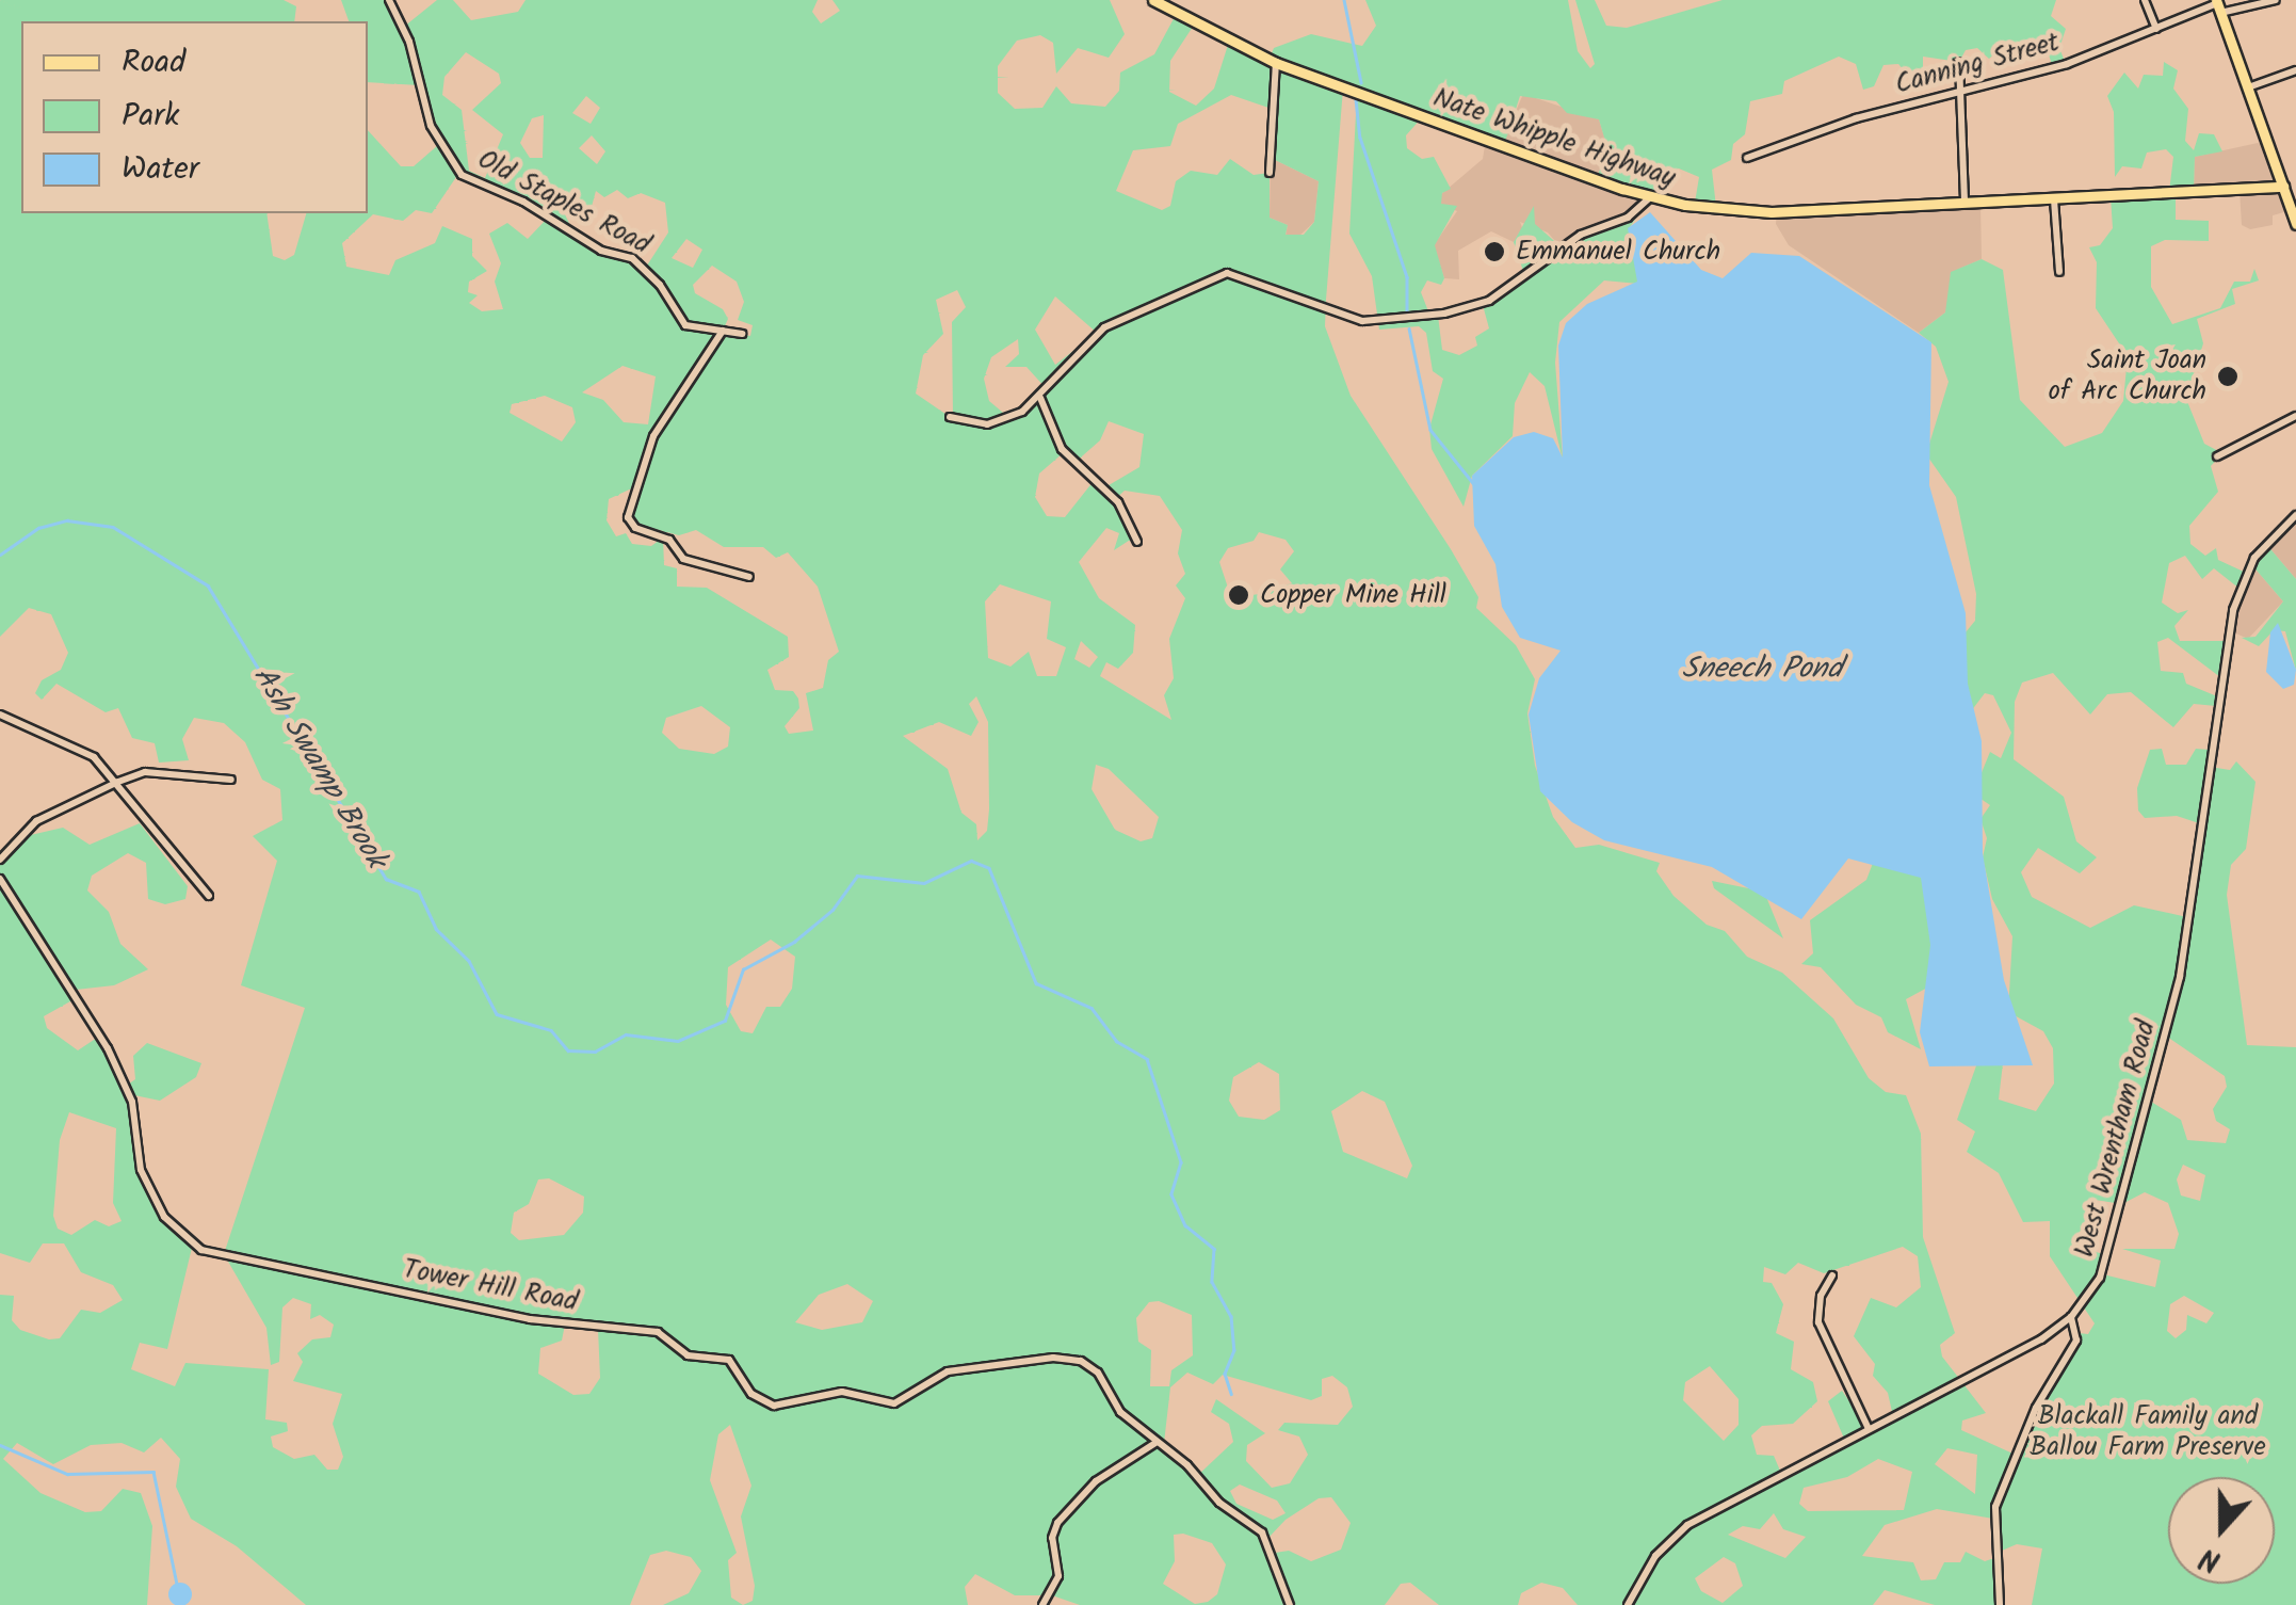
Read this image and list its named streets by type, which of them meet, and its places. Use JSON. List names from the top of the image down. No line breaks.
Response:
{"streets":{"main road":["Nate Whipple Highway"],"street":["Canning Street","Old Staples Road","West Wrentham Road","Tower Hill Road"]},"water":["Sneech Pond","Ash Swamp Brook"],"parks":["Blackall Family and Ballou Farm Preserve"],"places":["Emmanuel Church","Saint Joan of Arc Church","Copper Mine Hill"],"legend":["Road","Park","Water"],"north":"bottom"}
